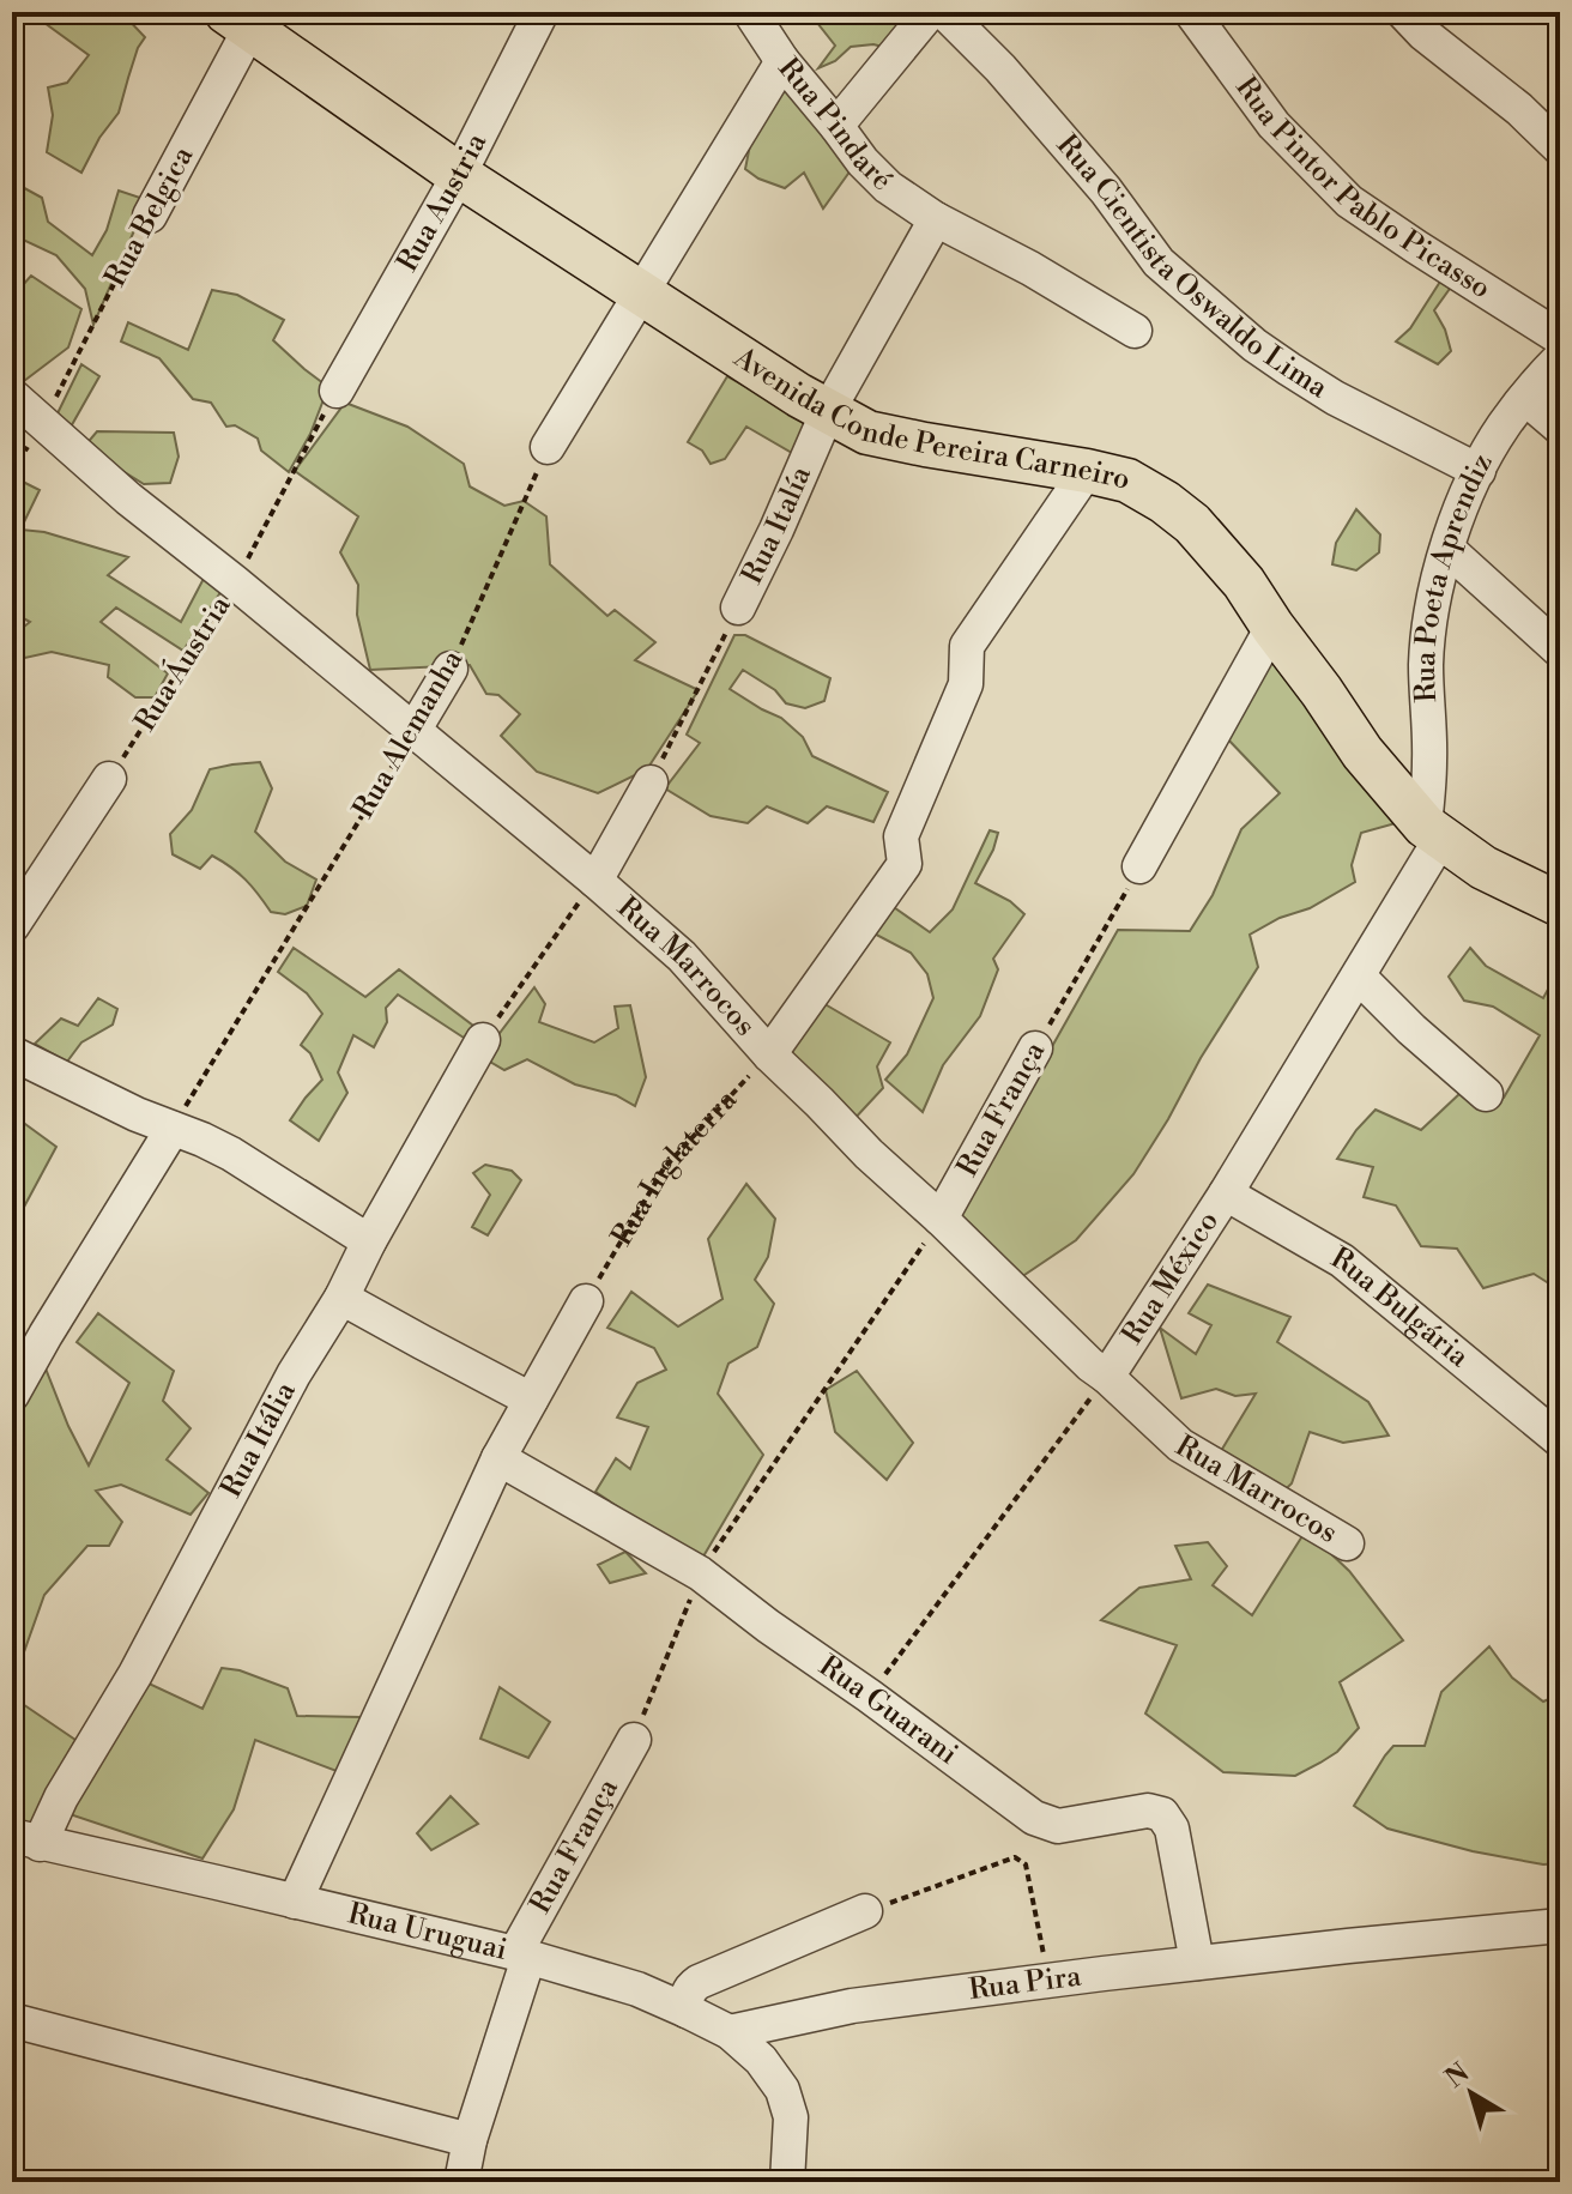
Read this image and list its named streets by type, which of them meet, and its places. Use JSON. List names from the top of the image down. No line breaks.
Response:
{"streets":{"main road":["Avenida Conde Pereira Carneiro"],"street":["Rua Pindaré","Rua Pintor Pablo Picasso","Rua Austria","Rua Belgica","Rua Cientista Oswaldo Lima","Rua Italía","Rua Poeta Aprendiz","Rua Alemanha","Rua Marrocos","Rua França","Rua México","Rua Bulgária","Rua Itália","Rua Guarani","Rua Uruguai","Rua Pira"],"path":["Rua Áustria","Rua Inglaterra"]},"crossings":[["Rua Pindaré","Rua Italía"],["Rua Austria","Avenida Conde Pereira Carneiro"],["Rua Austria","Rua Áustria"],["Rua Belgica","Avenida Conde Pereira Carneiro"],["Rua Belgica","Rua Marrocos"],["Rua Cientista Oswaldo Lima","Rua Poeta Aprendiz"],["Avenida Conde Pereira Carneiro","Rua Italía"],["Avenida Conde Pereira Carneiro","Rua Poeta Aprendiz"],["Avenida Conde Pereira Carneiro","Rua México"],["Rua Poeta Aprendiz","Rua México"],["Rua Áustria","Rua Marrocos"],["Rua Alemanha","Rua Marrocos"],["Rua Marrocos","Rua França"],["Rua Marrocos","Rua Inglaterra"],["Rua Marrocos","Rua México"],["Rua França","Rua Uruguai"],["Rua México","Rua Bulgária"],["Rua México","Rua Guarani"],["Rua Itália","Rua Uruguai"],["Rua Guarani","Rua Pira"],["Rua Uruguai","Rua Pira"]],"north":"top left"}
